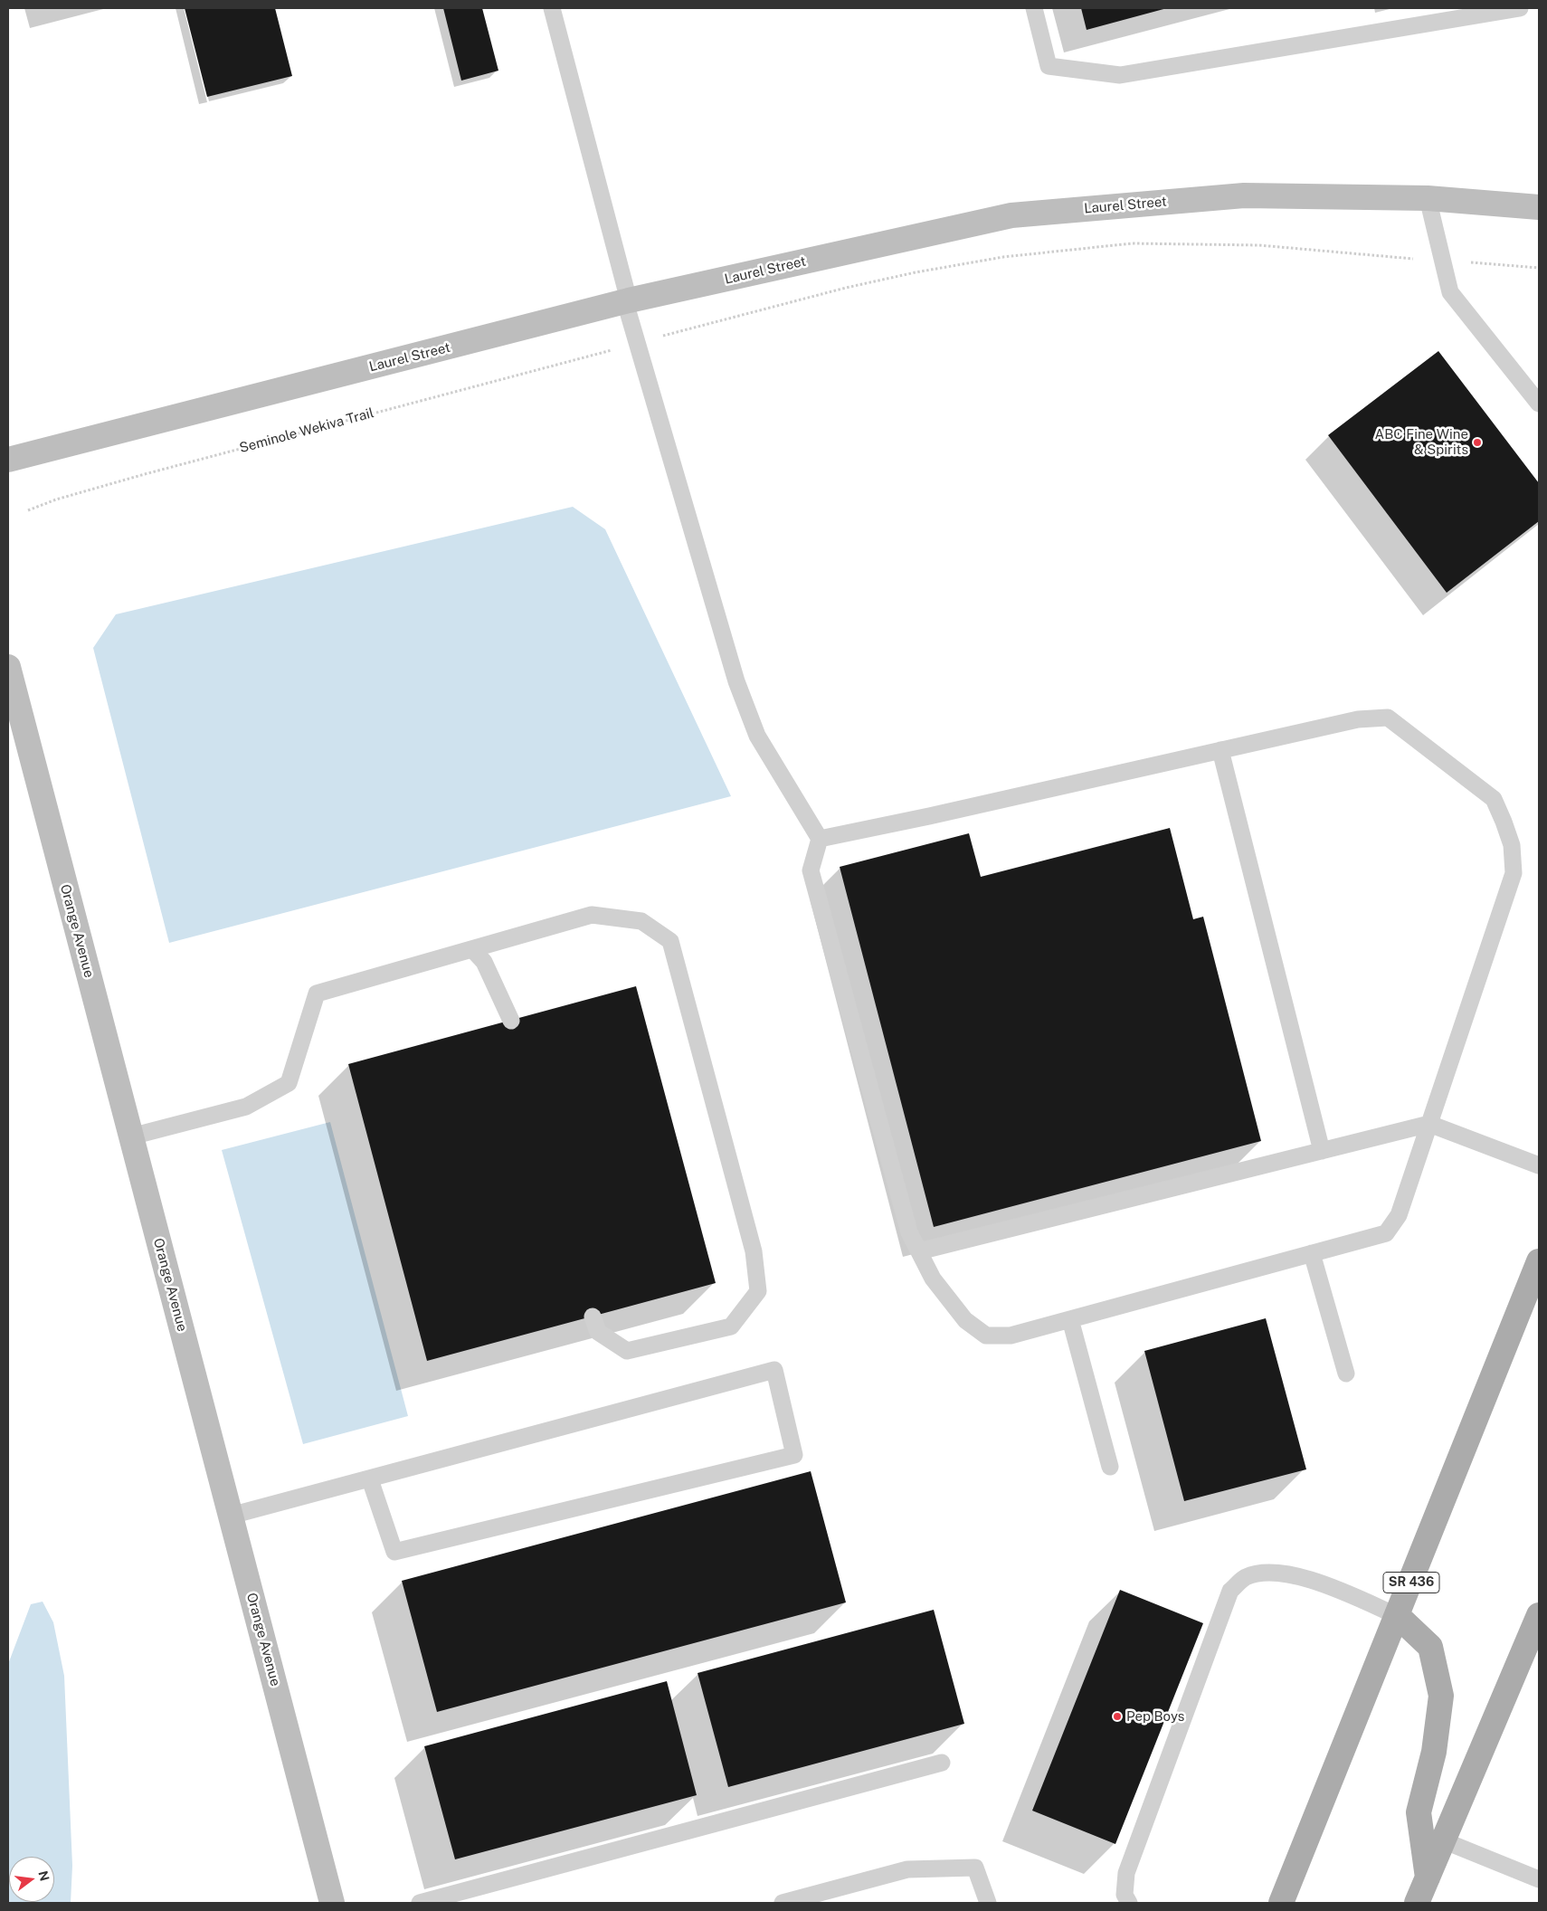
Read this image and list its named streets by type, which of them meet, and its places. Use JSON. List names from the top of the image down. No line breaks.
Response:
{"streets":{"main road":["SR 436"],"street":["Laurel Street","Orange Avenue"],"path":["Seminole Wekiva Trail"]},"places":["ABC Fine Wine & Spirits","Pep Boys"],"north":"right"}
